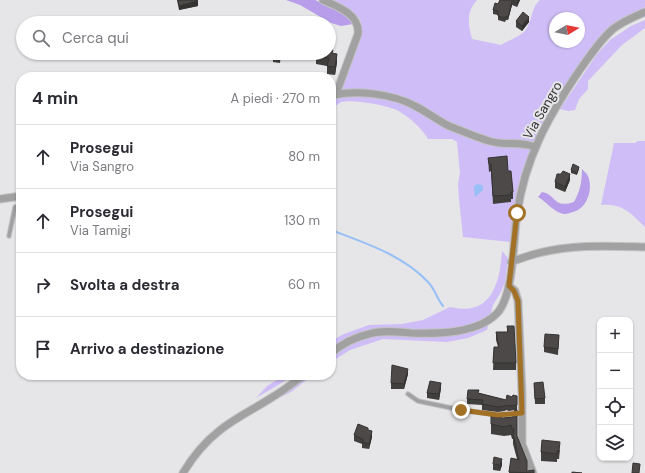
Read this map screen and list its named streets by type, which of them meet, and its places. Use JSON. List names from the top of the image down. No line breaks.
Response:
{"streets":{"street":["Via Sangro"]},"north":"right","page":{"search":"Cerca qui","heading":["4 min","A piedi · 270 m"],"list":[["Prosegui","Via Sangro","80 m"],["Prosegui","Via Tamigi","130 m"],["Svolta a destra","60 m"],"Arrivo a destinazione"],"map_buttons":["+","−"]}}
